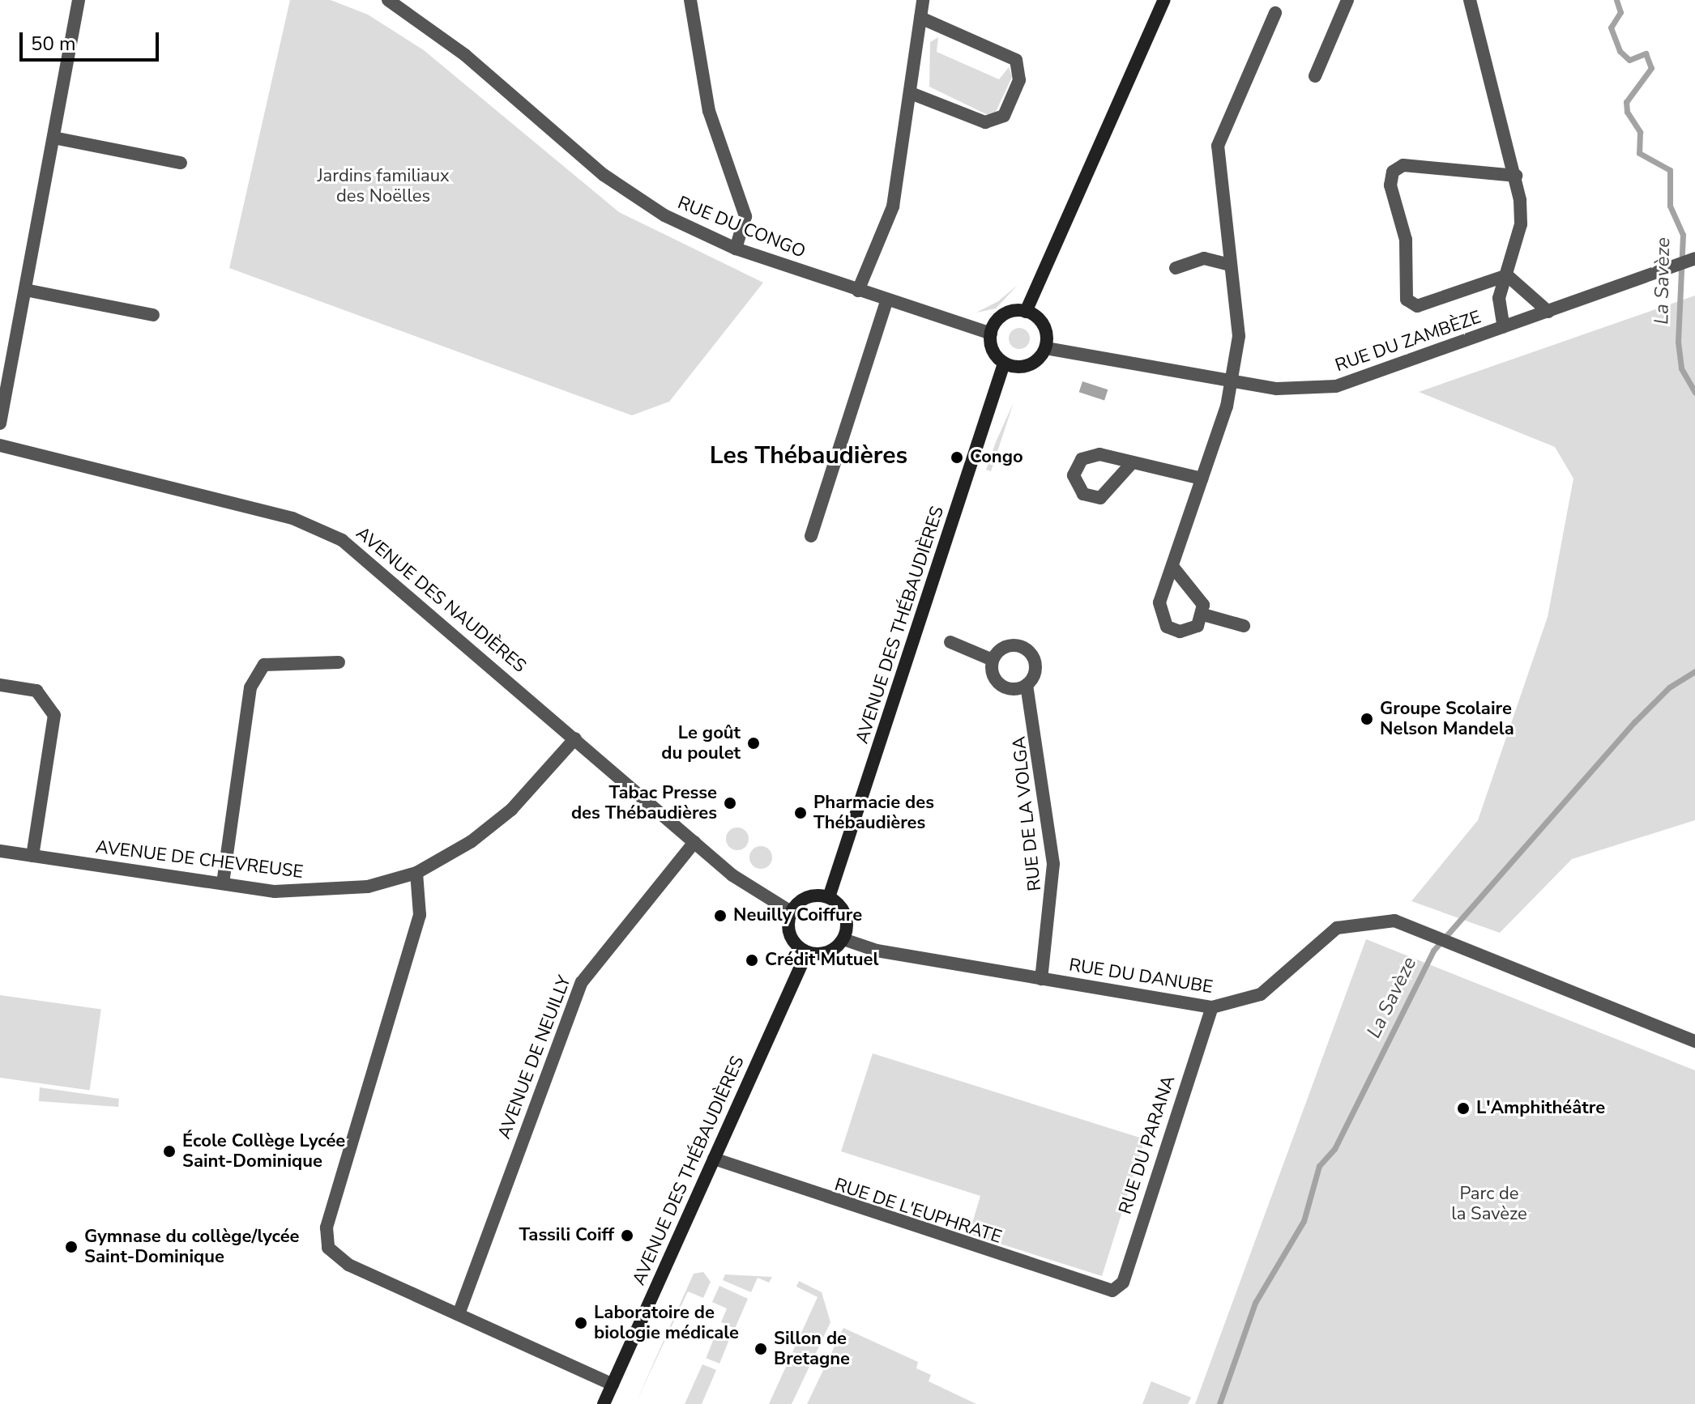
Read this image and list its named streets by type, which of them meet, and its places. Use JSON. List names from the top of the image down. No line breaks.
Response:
{"streets":{"street":["RUE DU CONGO","RUE DU ZAMBÈZE","AVENUE DES NAUDIÈRES","AVENUE DES THÉBAUDIÈRES","RUE DE LA VOLGA","AVENUE DE CHEVREUSE","RUE DU DANUBE","AVENUE DE NEUILLY","RUE DU PARANA","RUE DE L'EUPHRATE"]},"crossings":[["RUE DU CONGO","RUE DU ZAMBÈZE"],["RUE DU CONGO","AVENUE DES THÉBAUDIÈRES"],["RUE DU ZAMBÈZE","AVENUE DES THÉBAUDIÈRES"],["AVENUE DES NAUDIÈRES","AVENUE DES THÉBAUDIÈRES"],["AVENUE DES NAUDIÈRES","AVENUE DE CHEVREUSE"],["AVENUE DES NAUDIÈRES","RUE DU DANUBE"],["AVENUE DES NAUDIÈRES","AVENUE DE NEUILLY"],["AVENUE DES THÉBAUDIÈRES","RUE DU DANUBE"],["AVENUE DES THÉBAUDIÈRES","RUE DE L'EUPHRATE"],["RUE DE LA VOLGA","RUE DU DANUBE"],["RUE DU DANUBE","RUE DU PARANA"],["RUE DU PARANA","RUE DE L'EUPHRATE"]],"districts":["Les Thébaudières"],"water":["La Savèze"],"parks":["Jardins familiaux des Noëlles","Parc de la Savèze"],"places":["Congo","Groupe Scolaire Nelson Mandela","Le goût du poulet","Tabac Presse des Thébaudières","Pharmacie des Thébaudières","Neuilly Coiffure","Crédit Mutuel","L'Amphithéâtre","École Collège Lycée Saint-Dominique","Tassili Coiff","Gymnase du collège/lycée Saint-Dominique","Laboratoire de biologie médicale","Sillon de Bretagne"],"scale_bar":"50 m"}
